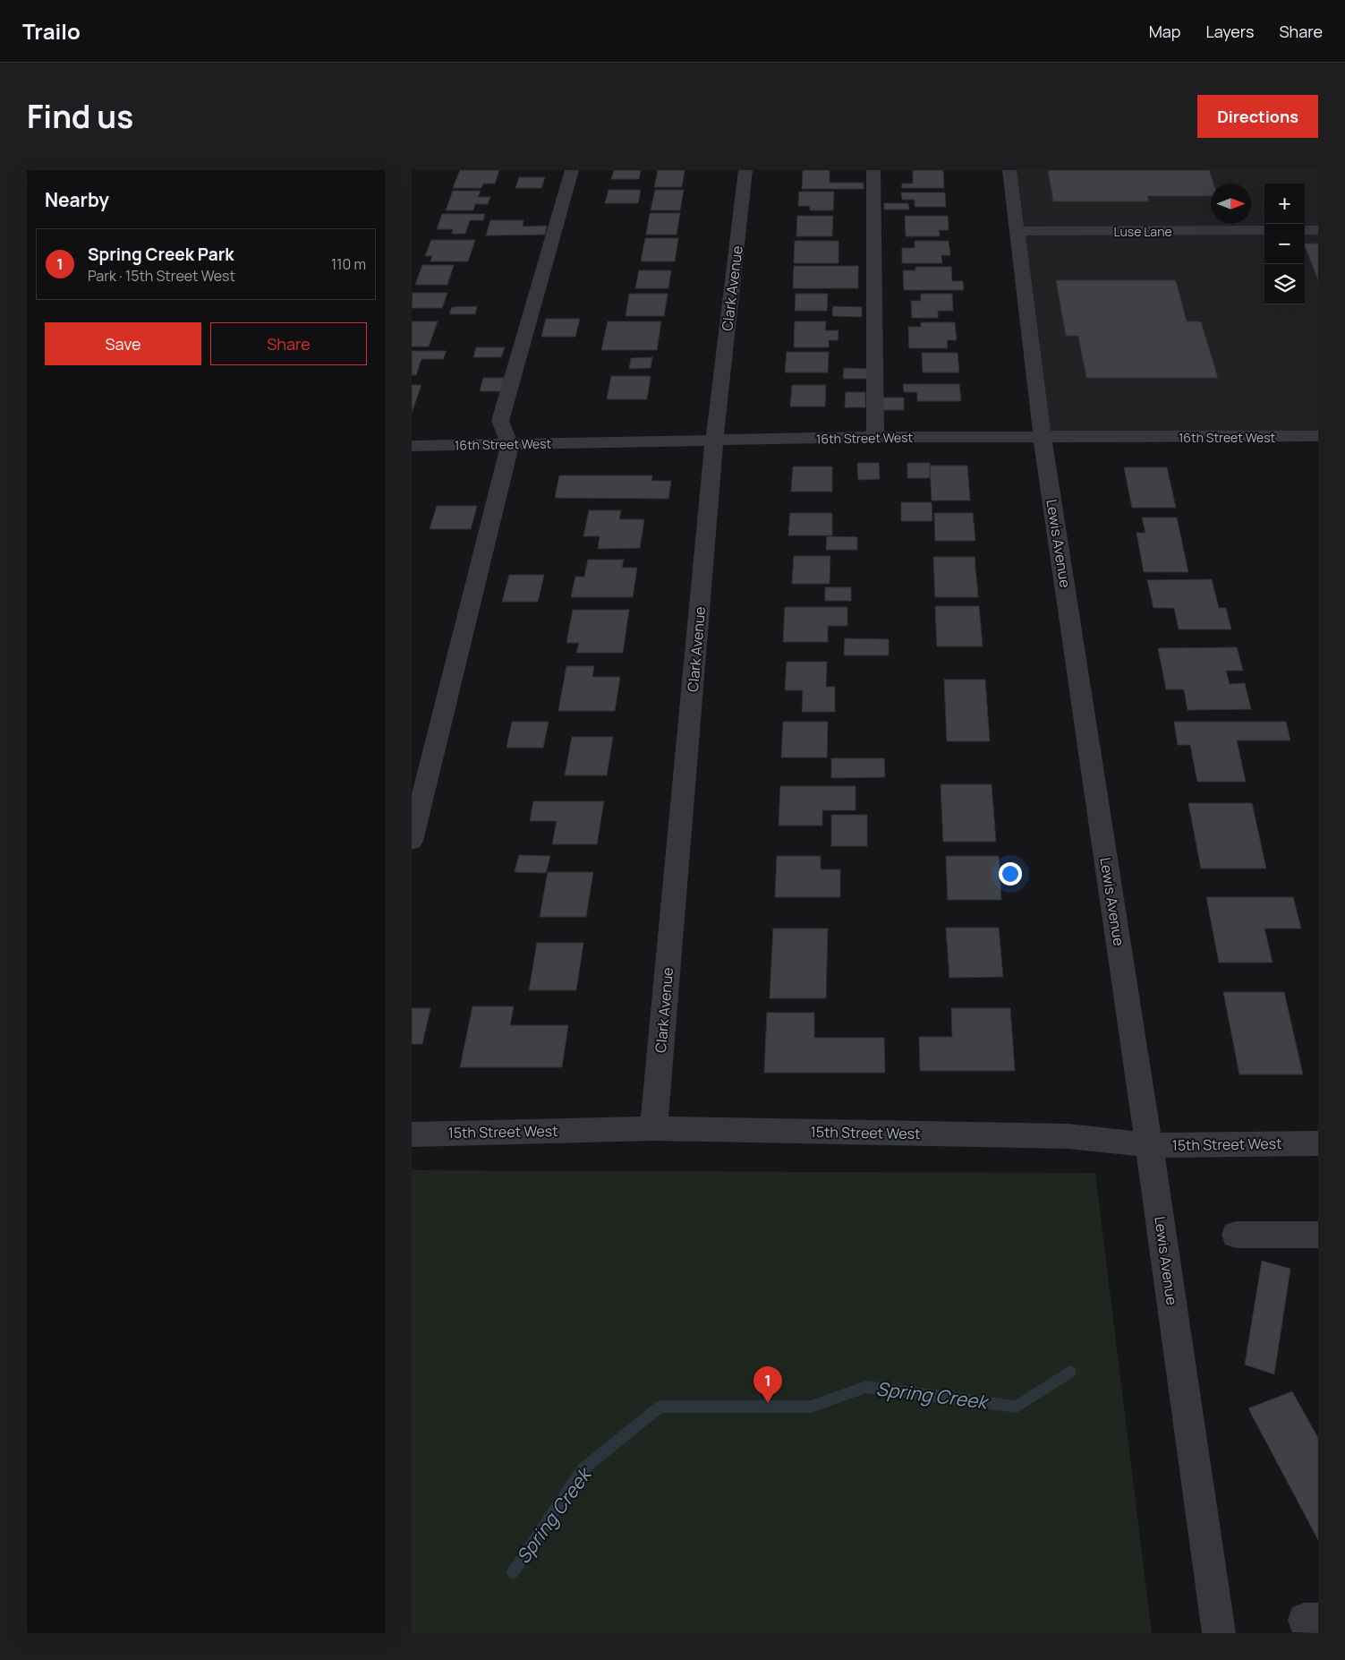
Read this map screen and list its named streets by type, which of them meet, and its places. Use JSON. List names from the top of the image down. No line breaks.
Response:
{"streets":{"street":["Luse Lane","Clark Avenue","16th Street West","Lewis Avenue","15th Street West"]},"crossings":[["Luse Lane","Lewis Avenue"],["Clark Avenue","16th Street West"],["Clark Avenue","15th Street West"],["16th Street West","Lewis Avenue"],["Lewis Avenue","15th Street West"]],"water":["Spring Creek"],"north":"right","page":{"header":"Trailo","nav":["Map","Layers","Share"],"title":"Find us","buttons":["Directions",["Save","Share"]],"heading":"Nearby","map_buttons":["+","−"],"list":[{"mark":"1","name":"Spring Creek Park","note":"Park · 15th Street West","value":"110 m"}],"pins":"1"}}
